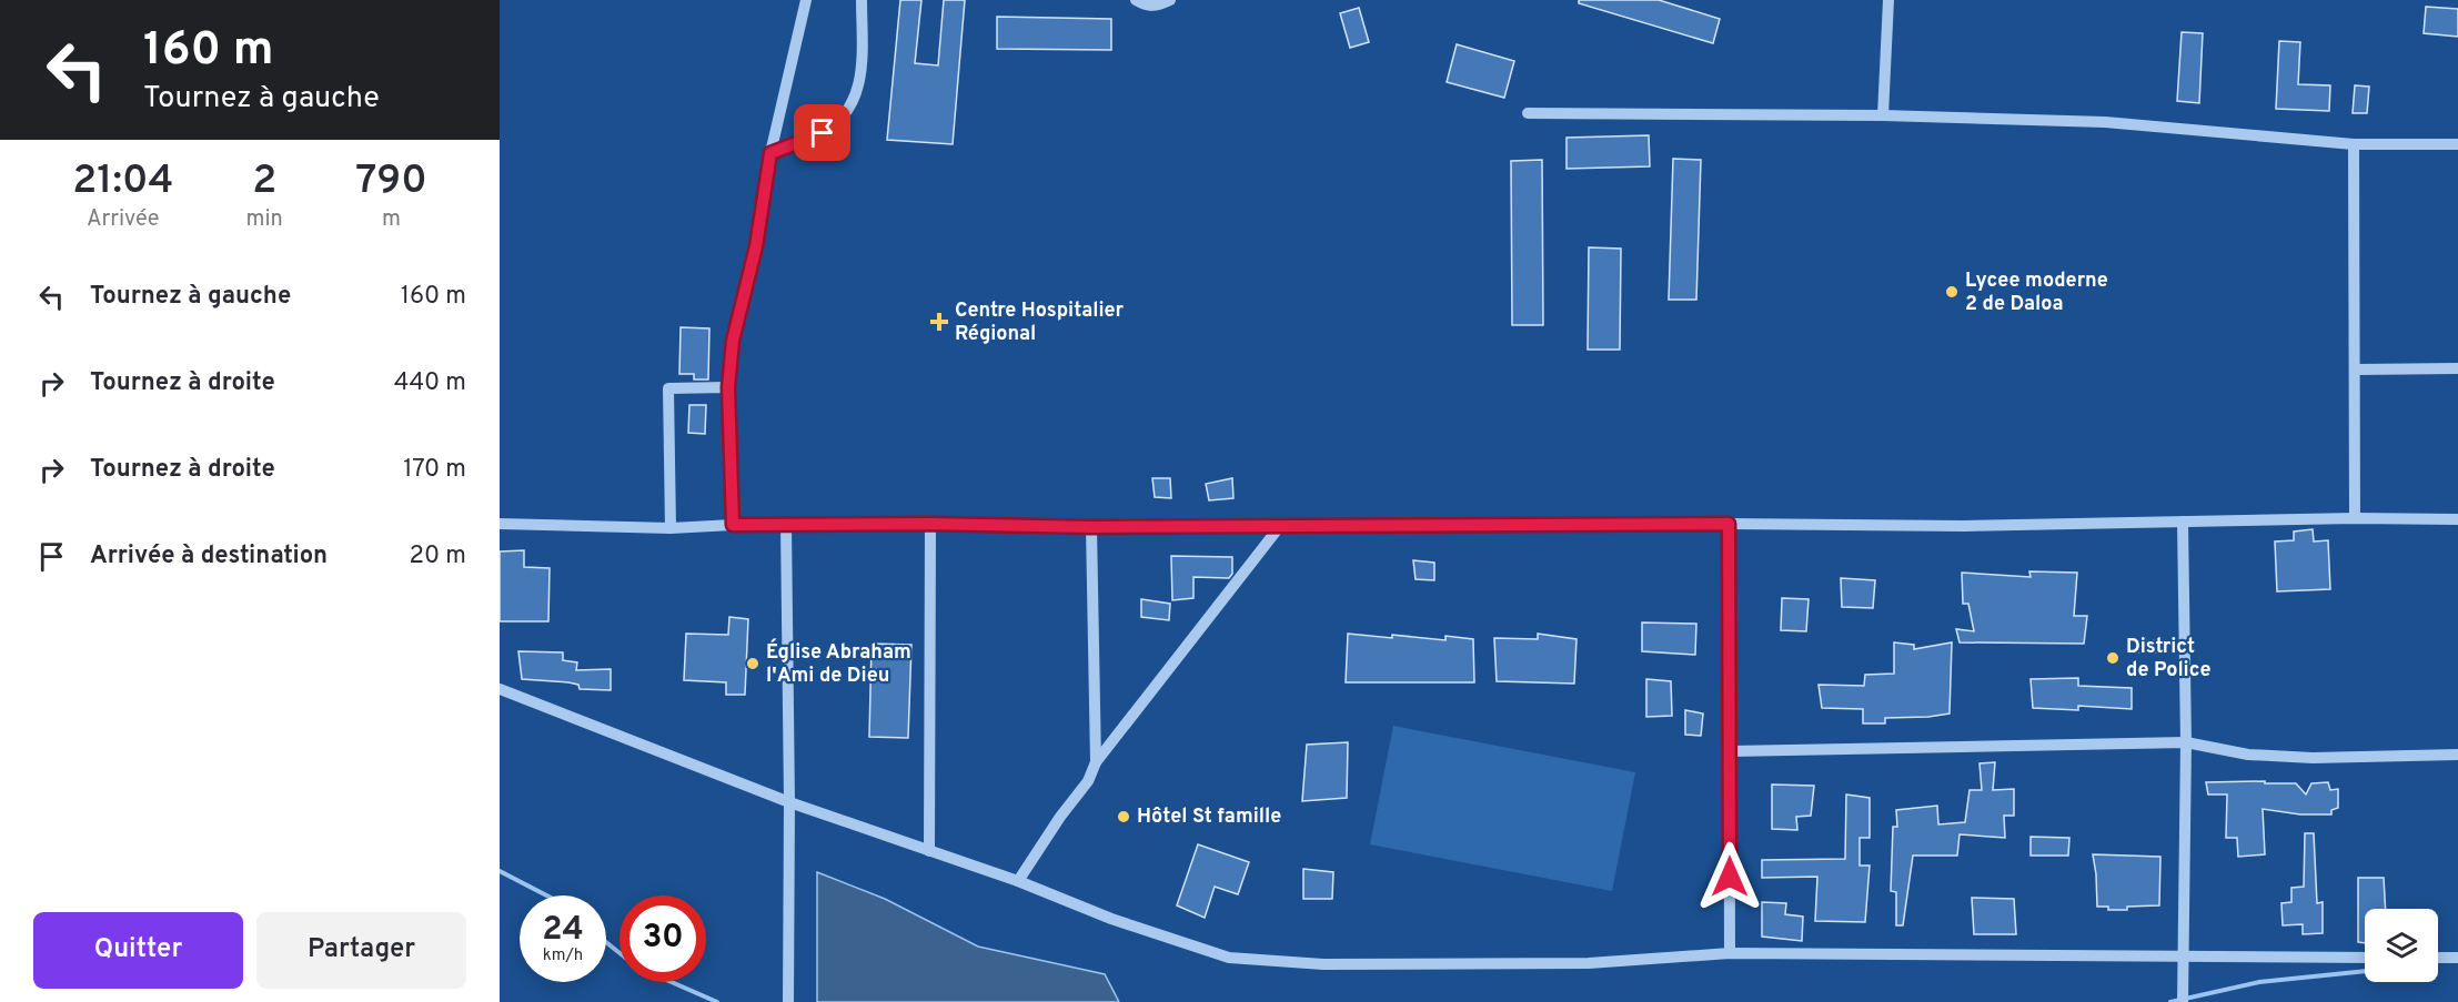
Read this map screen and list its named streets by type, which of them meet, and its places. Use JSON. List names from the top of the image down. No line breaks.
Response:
{"places":{"other":["Lycee moderne 2 de Daloa","District de Police","Église Abraham l'Ami de Dieu","Hôtel St famille"],"health":["Centre Hospitalier Régional"]},"page":{"turn":["160 m","Tournez à gauche"],"eta":["21:04","Arrivée","2","min","790","m"],"list":[{"name":"Tournez à gauche","value":"160 m"},{"name":"Tournez à droite","value":"440 m"},{"name":"Tournez à droite","value":"170 m"},{"name":"Arrivée à destination","value":"20 m"}],"speed":"24 km/h","limit":"30","buttons":["Quitter","Partager"]}}
